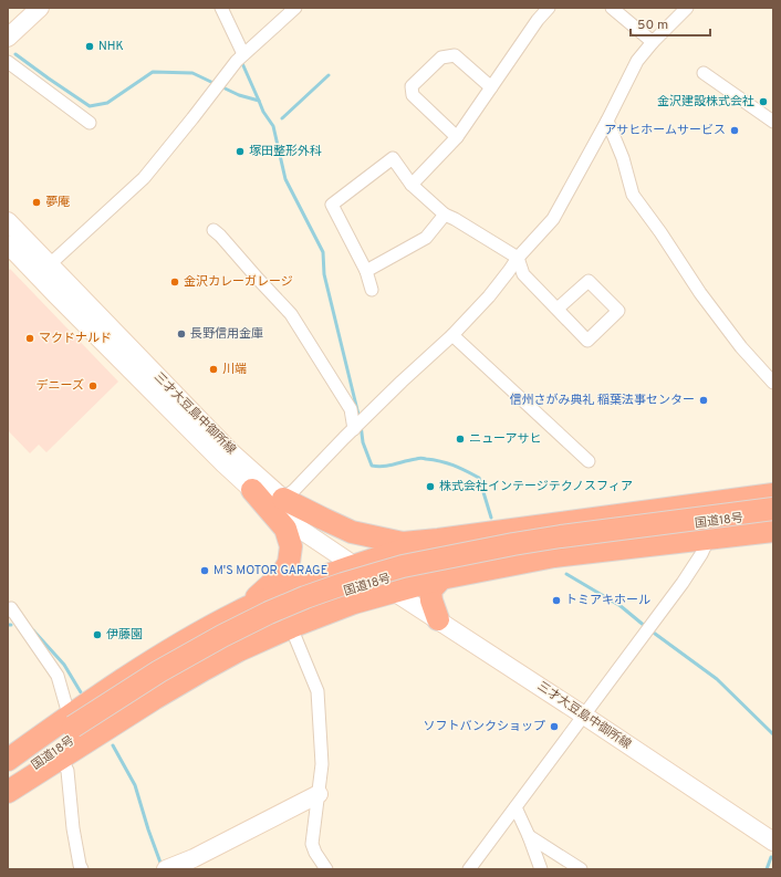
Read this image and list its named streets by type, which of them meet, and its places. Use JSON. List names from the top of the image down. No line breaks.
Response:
{"streets":{"highway":["国道18号"],"main road":["三才大豆島中御所線"]},"places":["NHK","金沢建設株式会社","アサヒホームサービス","塚田整形外科","夢庵","金沢カレーガレージ","長野信用金庫","マクドナルド","川端","デニーズ","信州さがみ典礼 稲葉法事センター","ニューアサヒ","株式会社インテージテクノスフィア","M'S MOTOR GARAGE","トミアキホール","伊藤園","ソフトバンクショップ"],"scale_bar":"50 m"}
